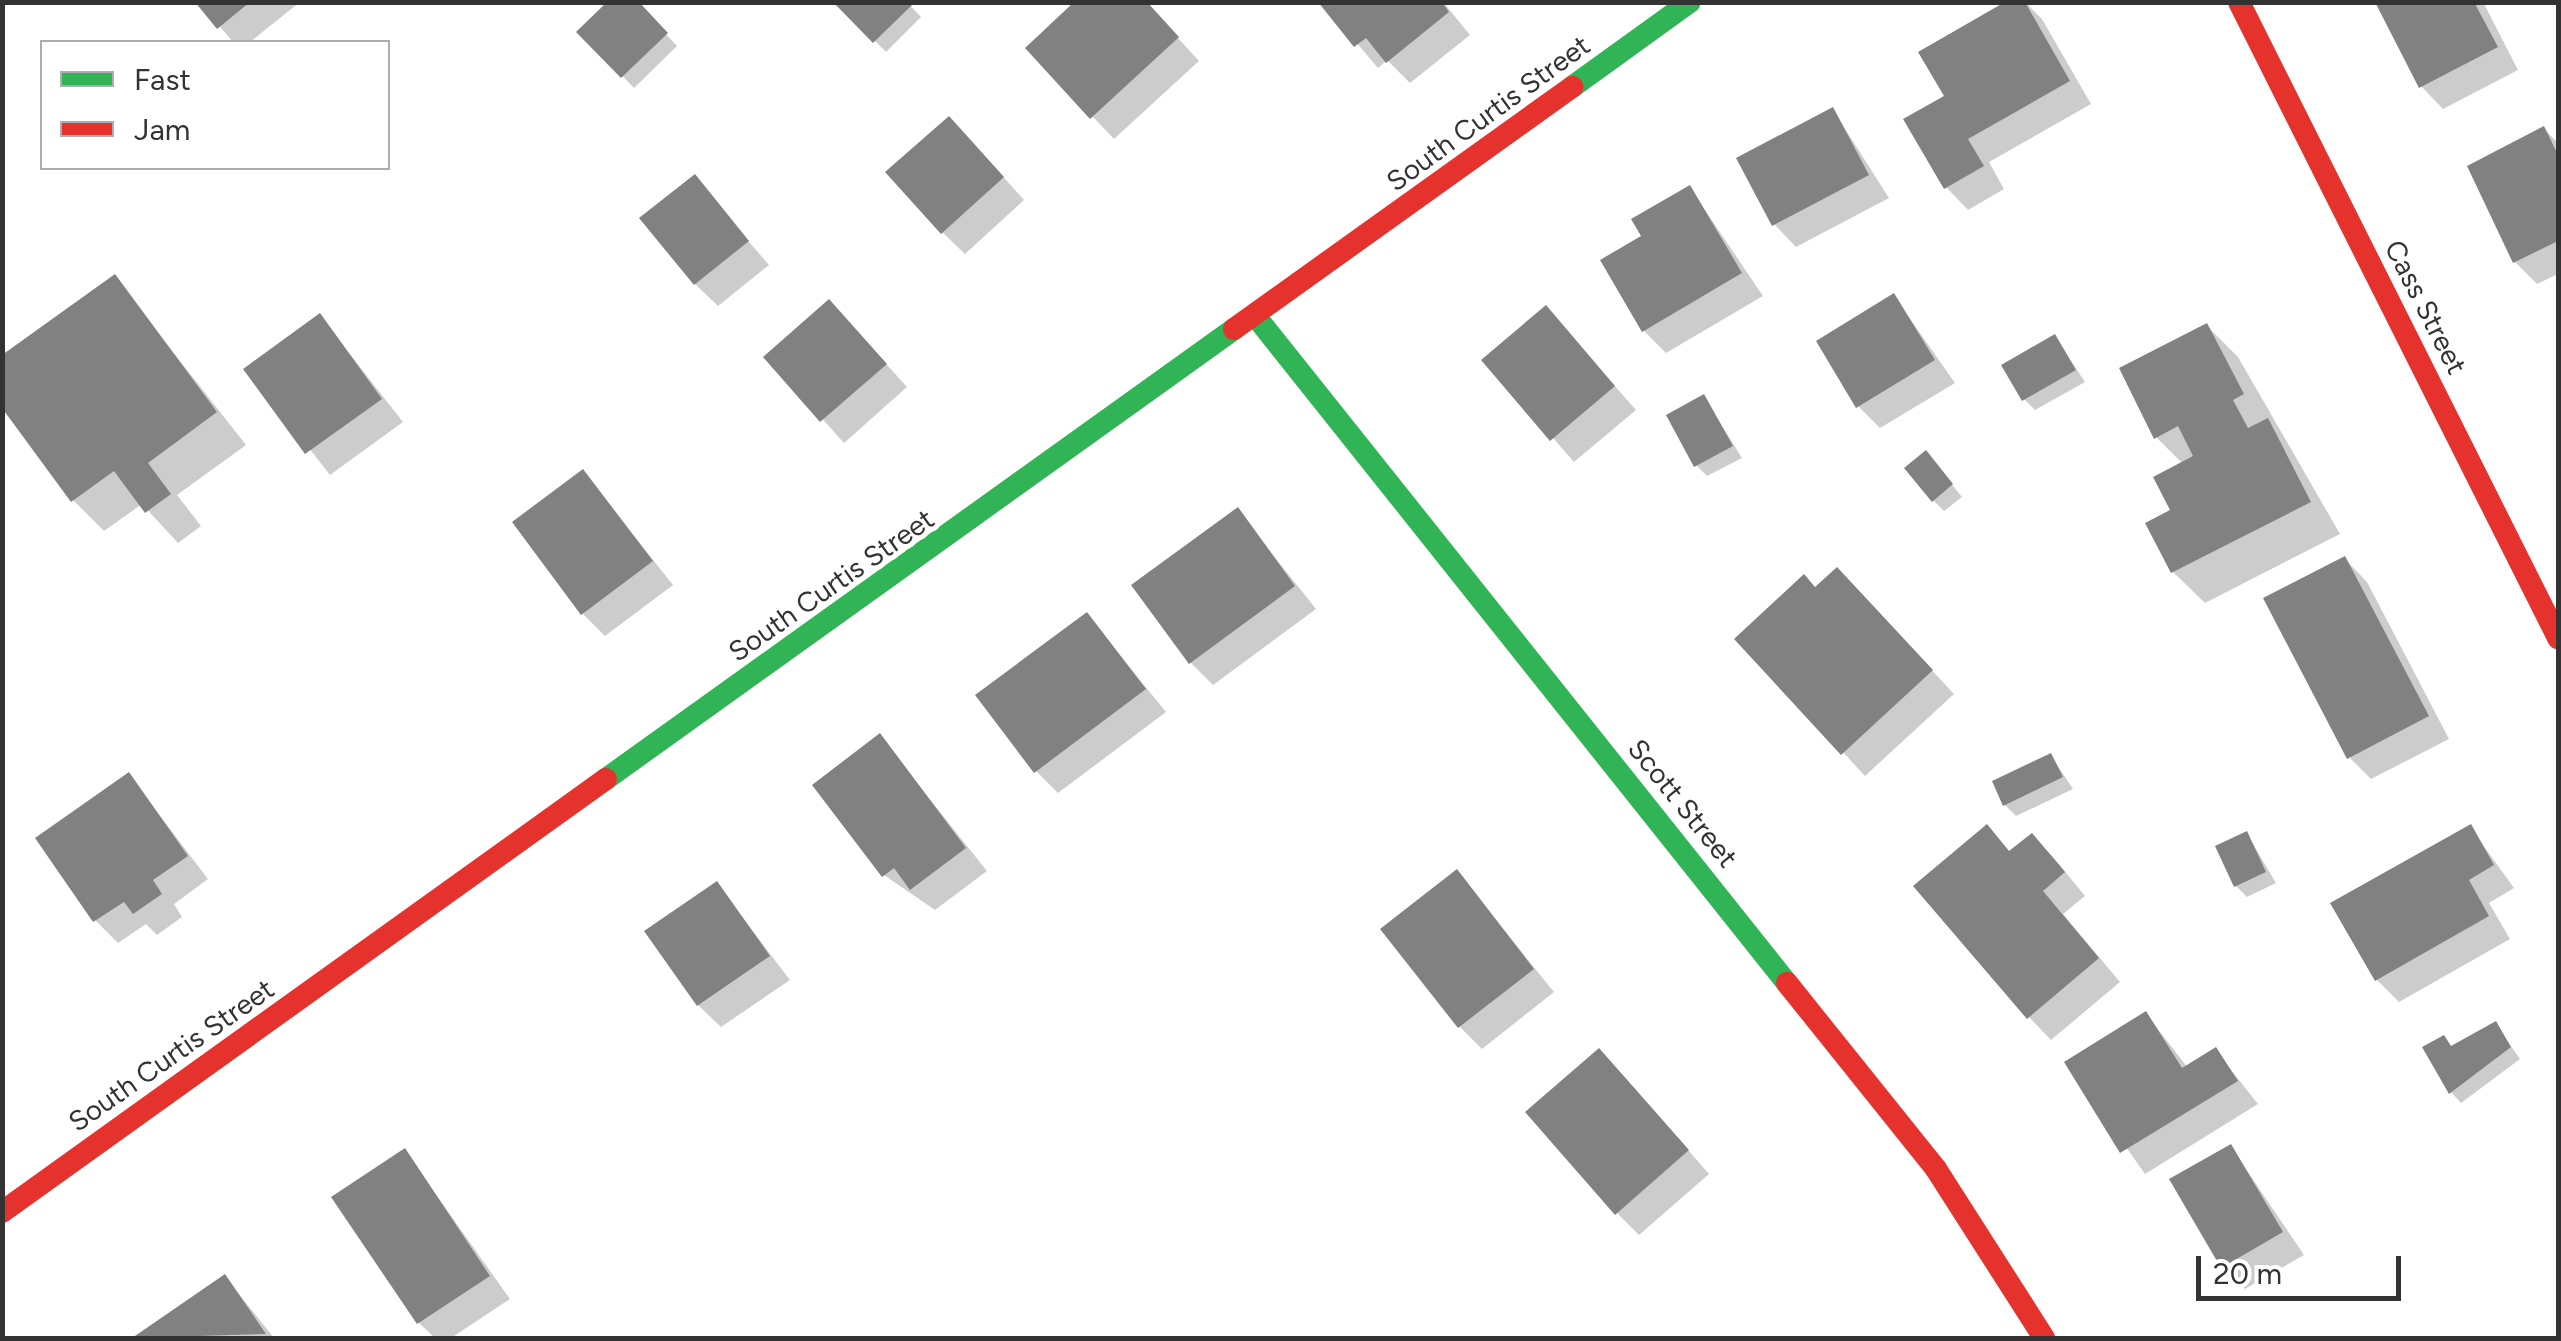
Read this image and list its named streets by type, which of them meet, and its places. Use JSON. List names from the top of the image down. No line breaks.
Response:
{"streets":{"street":["South Curtis Street","Cass Street","Scott Street"]},"crossings":[["South Curtis Street","Scott Street"]],"legend":["Fast","Jam"],"scale_bar":"20 m"}
